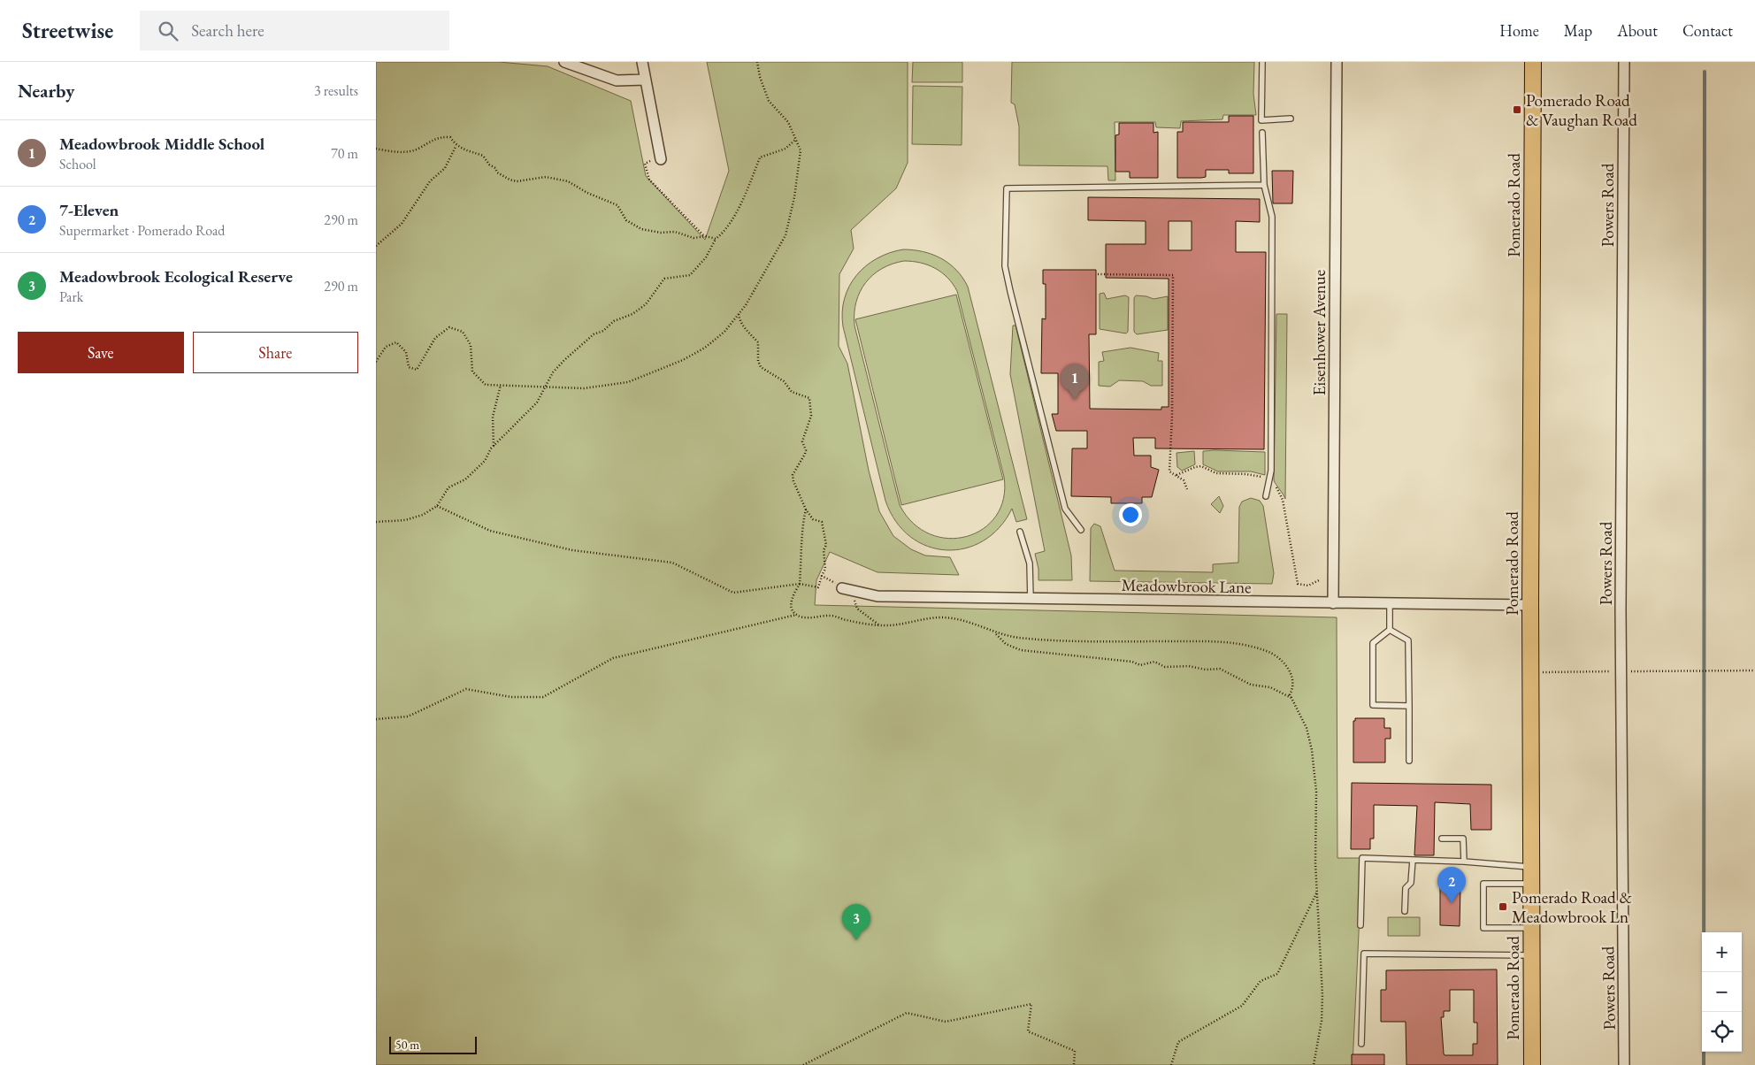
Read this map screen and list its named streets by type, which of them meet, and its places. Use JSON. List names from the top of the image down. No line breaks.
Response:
{"streets":{"main road":["Pomerado Road"],"street":["Powers Road","Eisenhower Avenue","Meadowbrook Lane"]},"crossings":[["Pomerado Road","Meadowbrook Lane"],["Eisenhower Avenue","Meadowbrook Lane"]],"places":{"transit":["Pomerado Road & Vaughan Road","Pomerado Road & Meadowbrook Ln"]},"scale_bar":"50 m","page":{"header":"Streetwise","search":"Search here","nav":["Home","Map","About","Contact"],"heading":["Nearby","3 results"],"list":[{"mark":"1","name":"Meadowbrook Middle School","note":"School","value":"70 m"},{"mark":"2","name":"7-Eleven","note":"Supermarket · Pomerado Road","value":"290 m"},{"mark":"3","name":"Meadowbrook Ecological Reserve","note":"Park","value":"290 m"}],"buttons":["Save","Share"],"pins":["1","2","3"],"map_buttons":["+","−"],"scale":"50 m"}}
